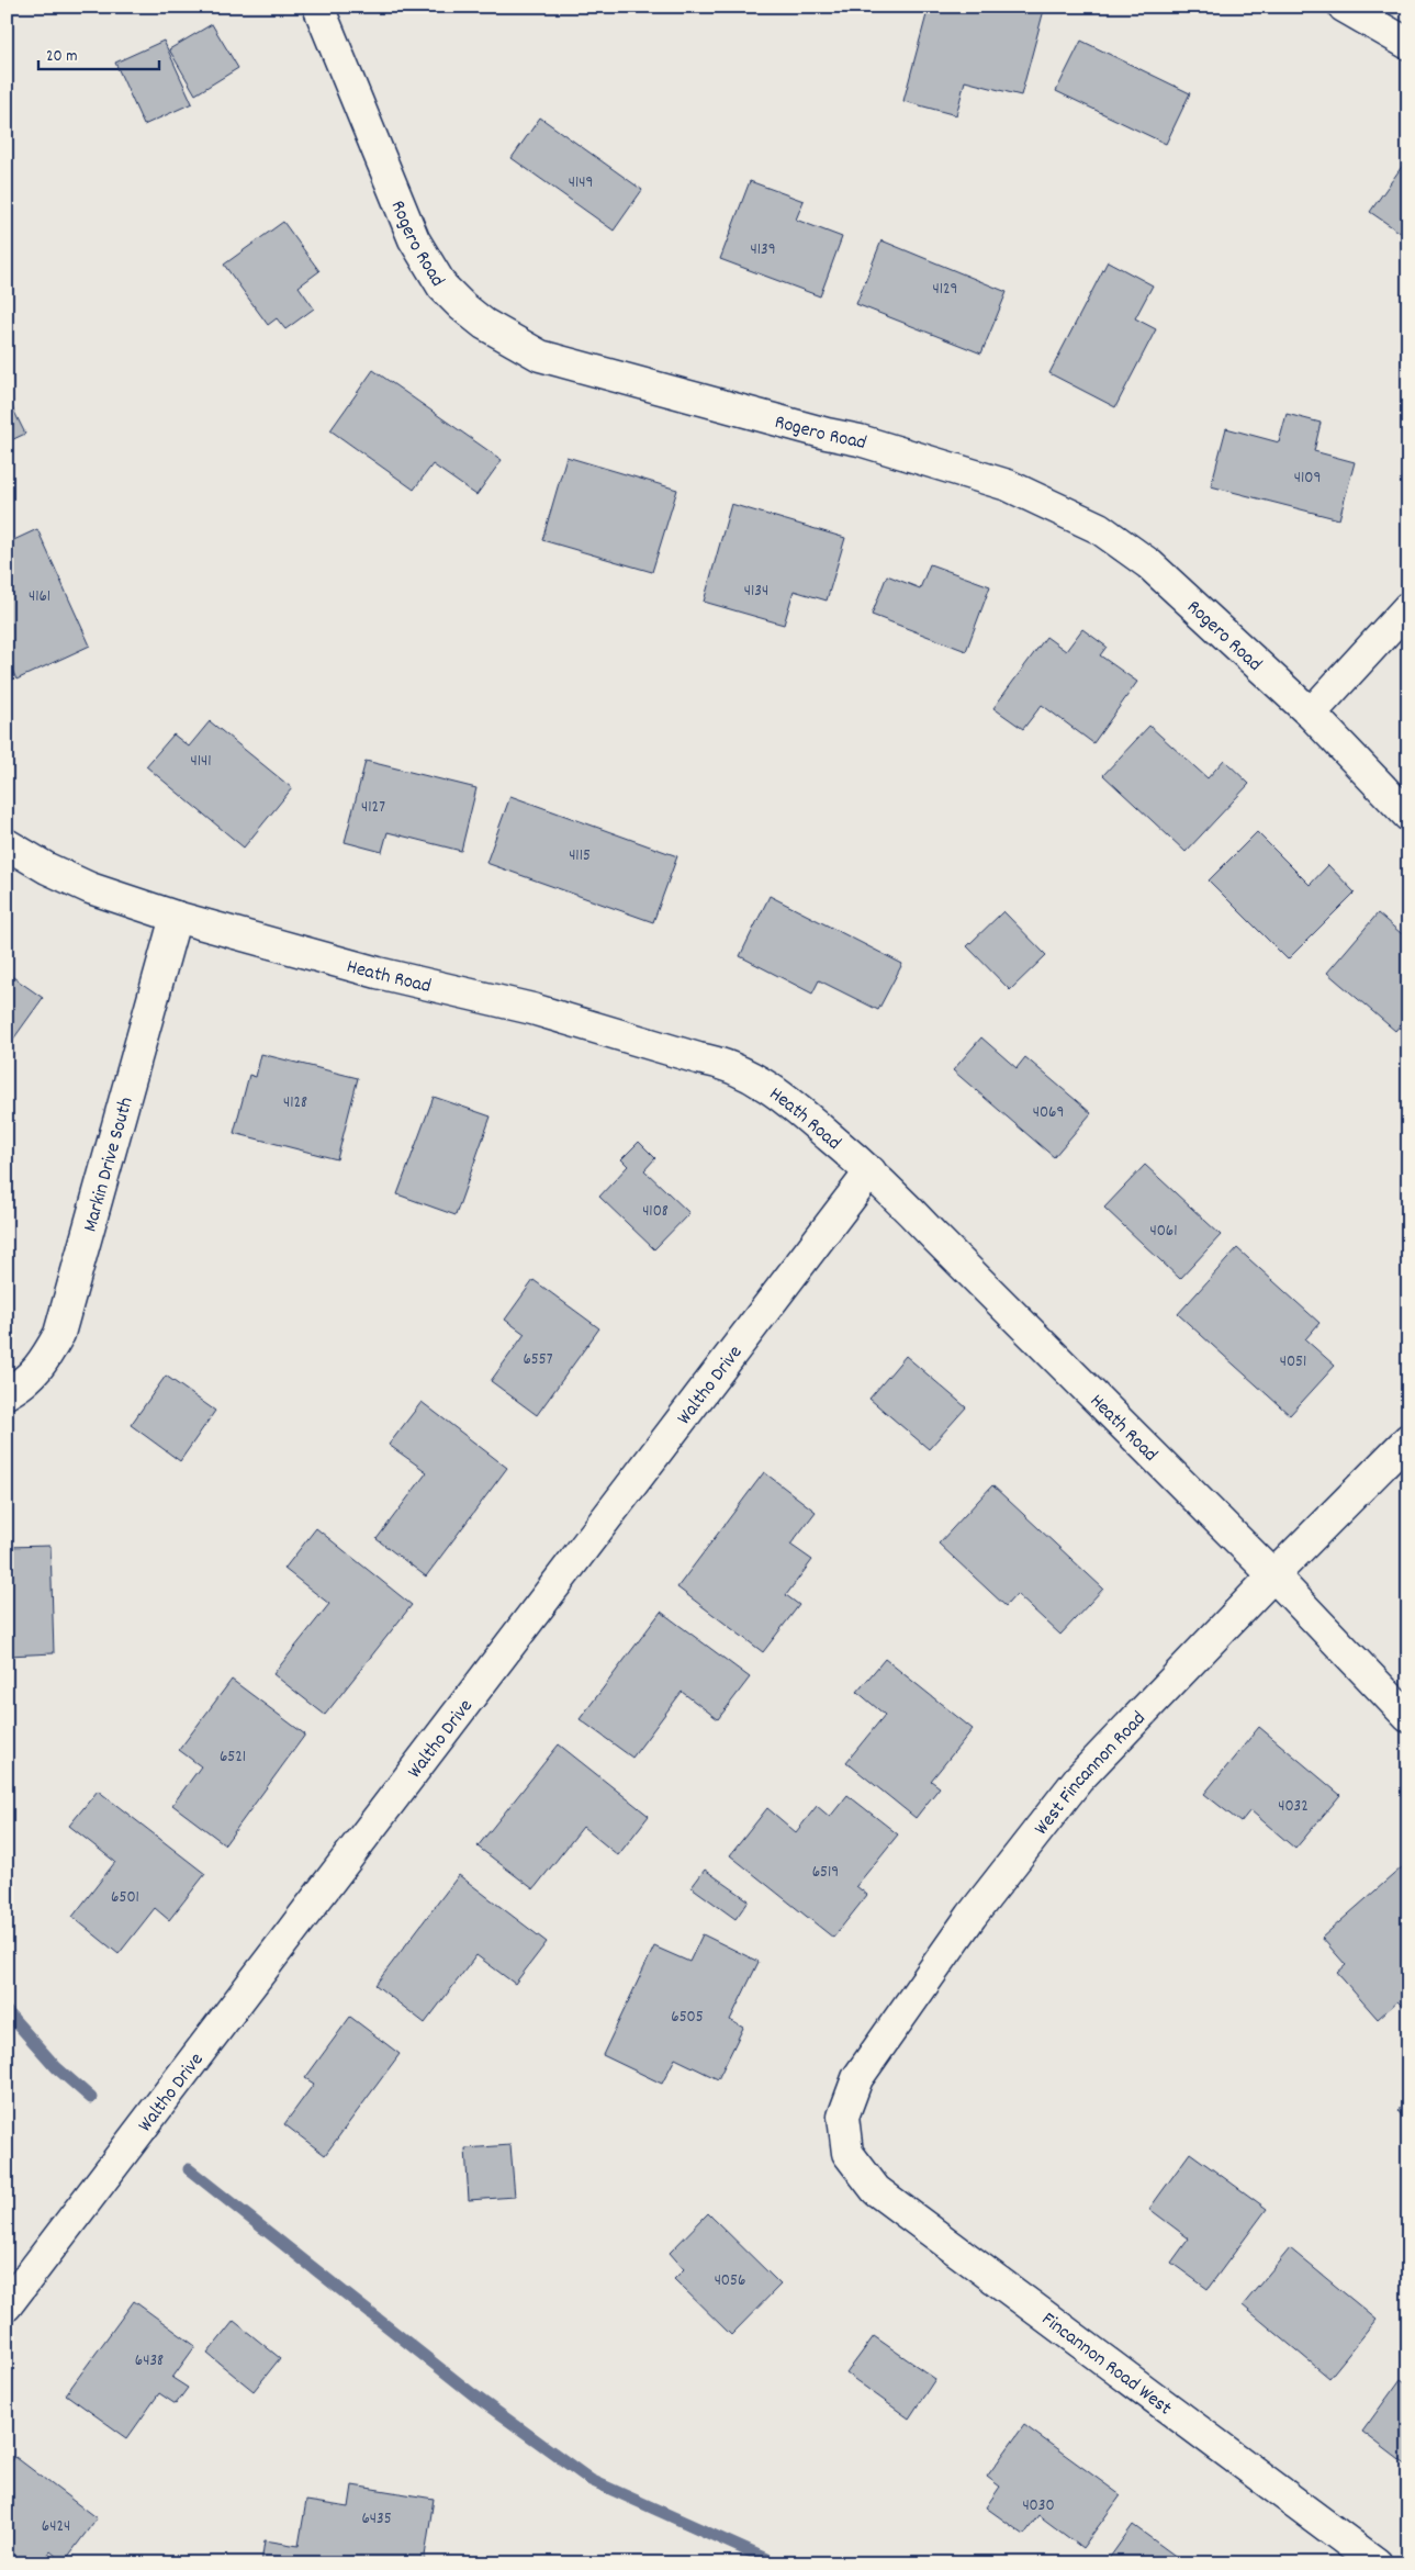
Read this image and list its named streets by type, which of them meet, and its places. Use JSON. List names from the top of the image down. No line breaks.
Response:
{"streets":{"street":["Rogero Road","Heath Road","Markin Drive South","Waltho Drive","West Fincannon Road","Fincannon Road West"]},"crossings":[["Heath Road","Markin Drive South"],["Heath Road","Waltho Drive"],["Heath Road","West Fincannon Road"],["West Fincannon Road","Fincannon Road West"]],"house_numbers":["4149","4139","4129","4109","4134","4161","4141","4127","4115","4128","4069","4108","4061","6557","4051","6521","4032","6519","6501","6505","4056","6438","4030","6435","6424"],"scale_bar":"20 m"}
